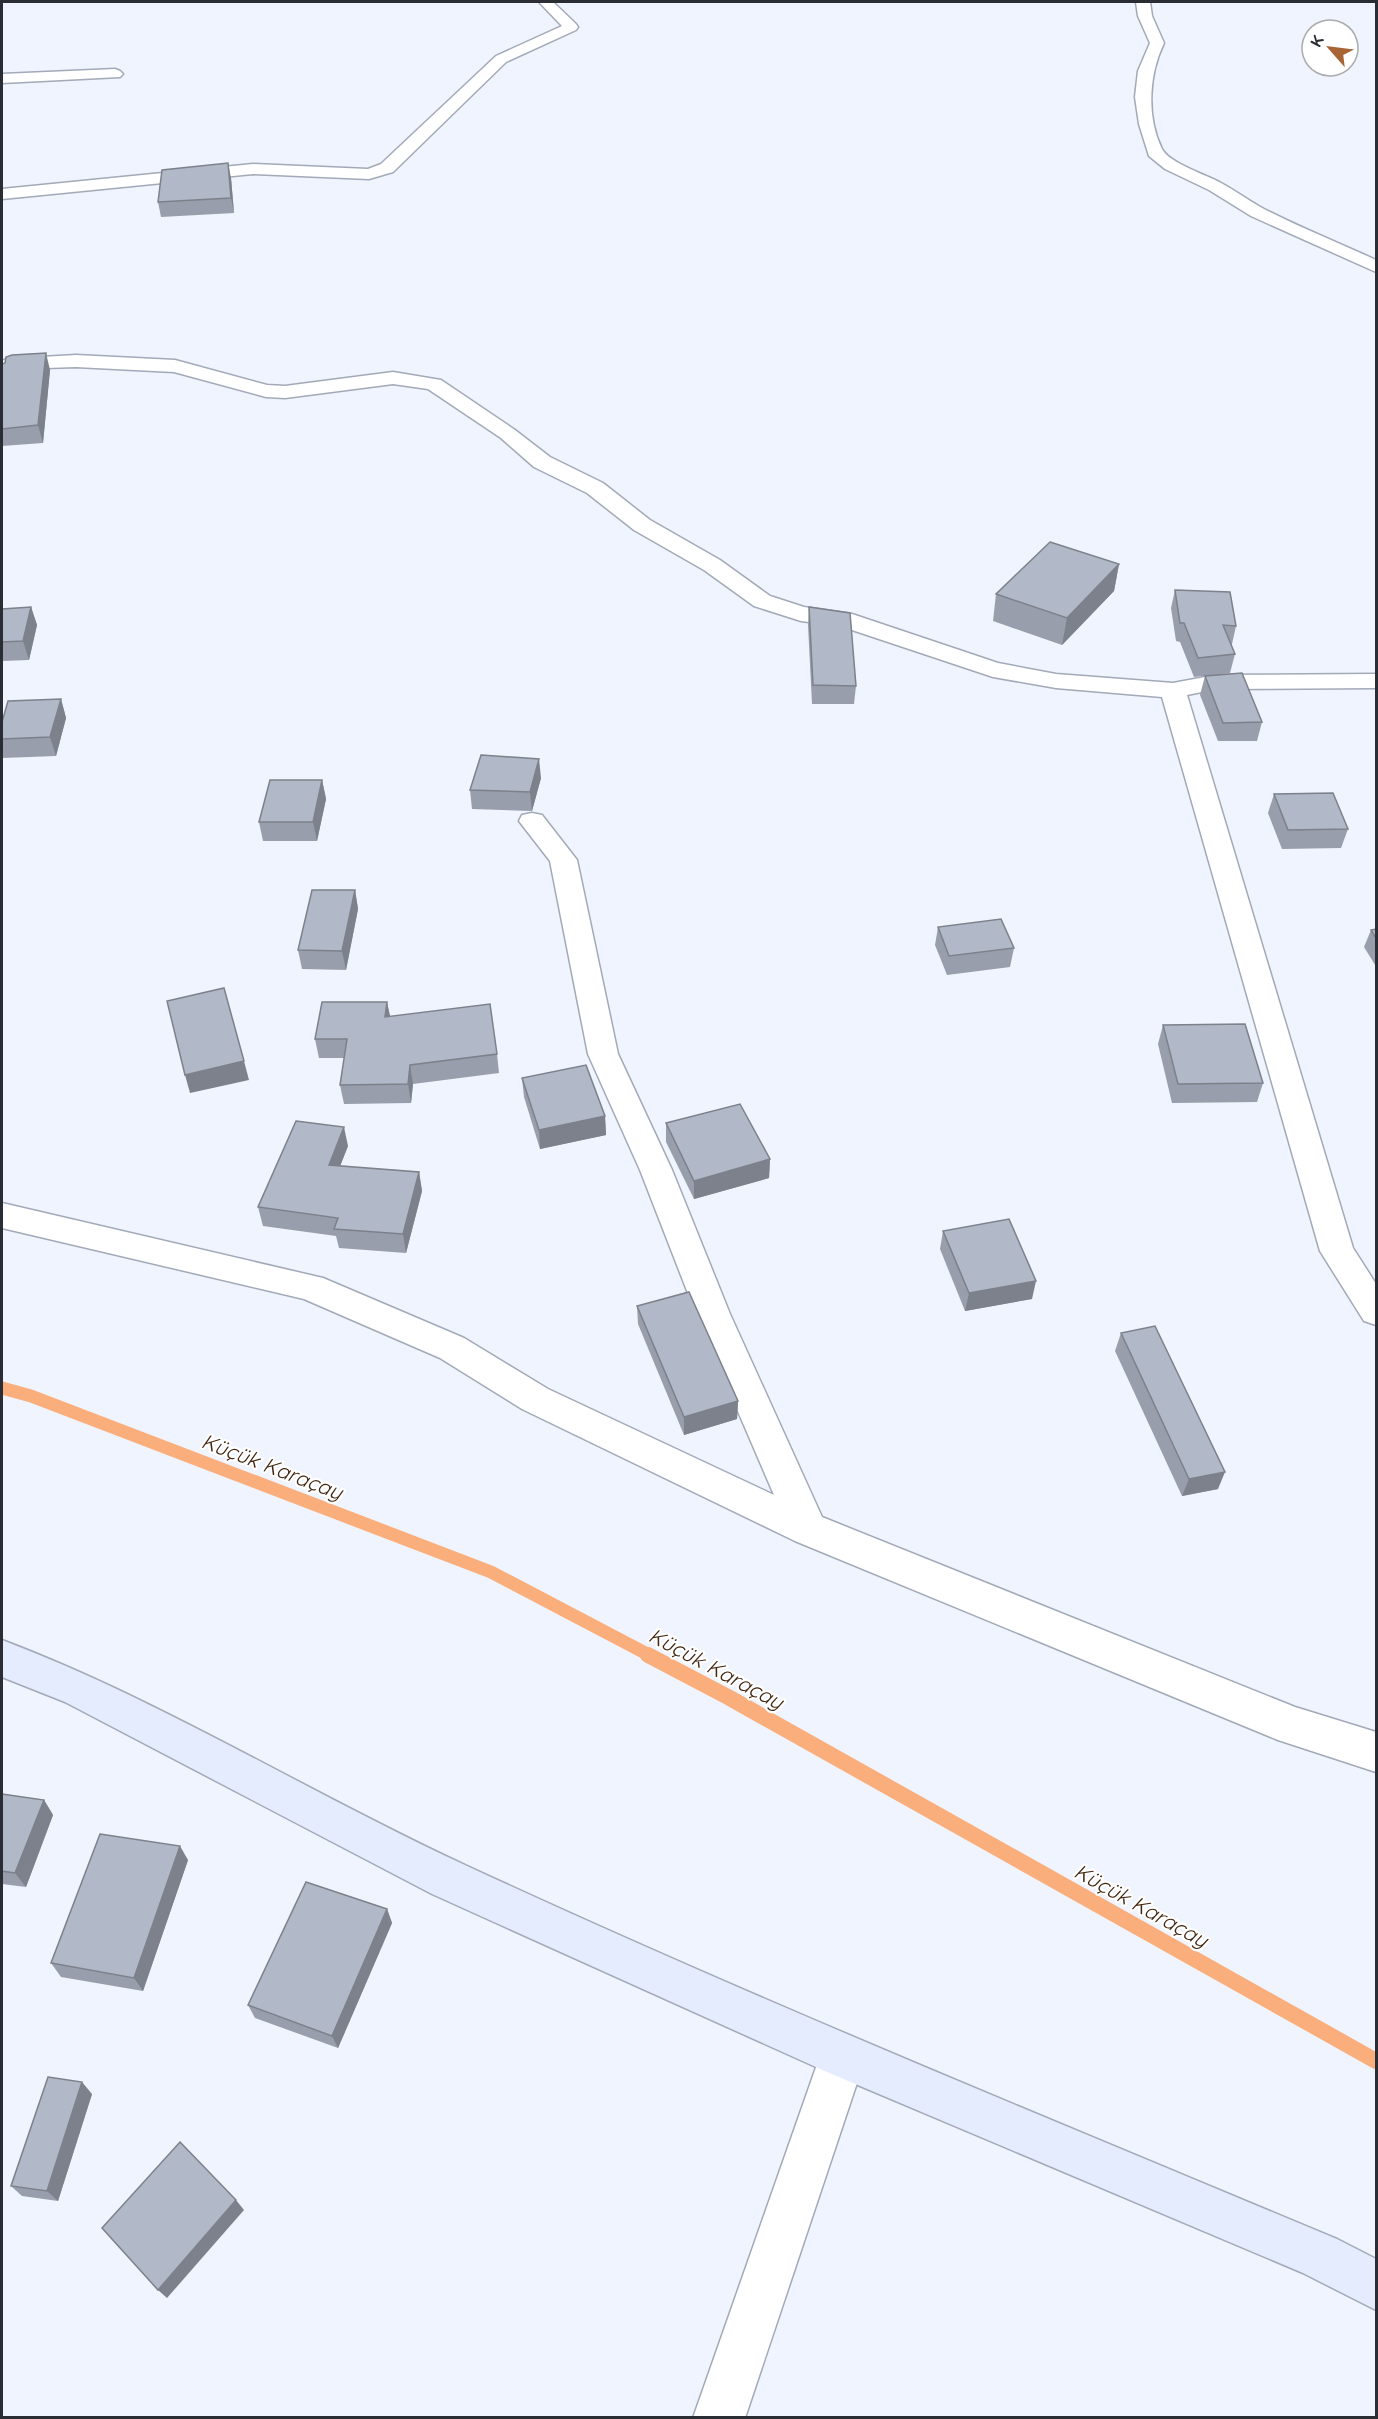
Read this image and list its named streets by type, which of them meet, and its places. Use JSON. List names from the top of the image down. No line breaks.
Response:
{"water":["Küçük Karaçay"],"north":"top left"}
